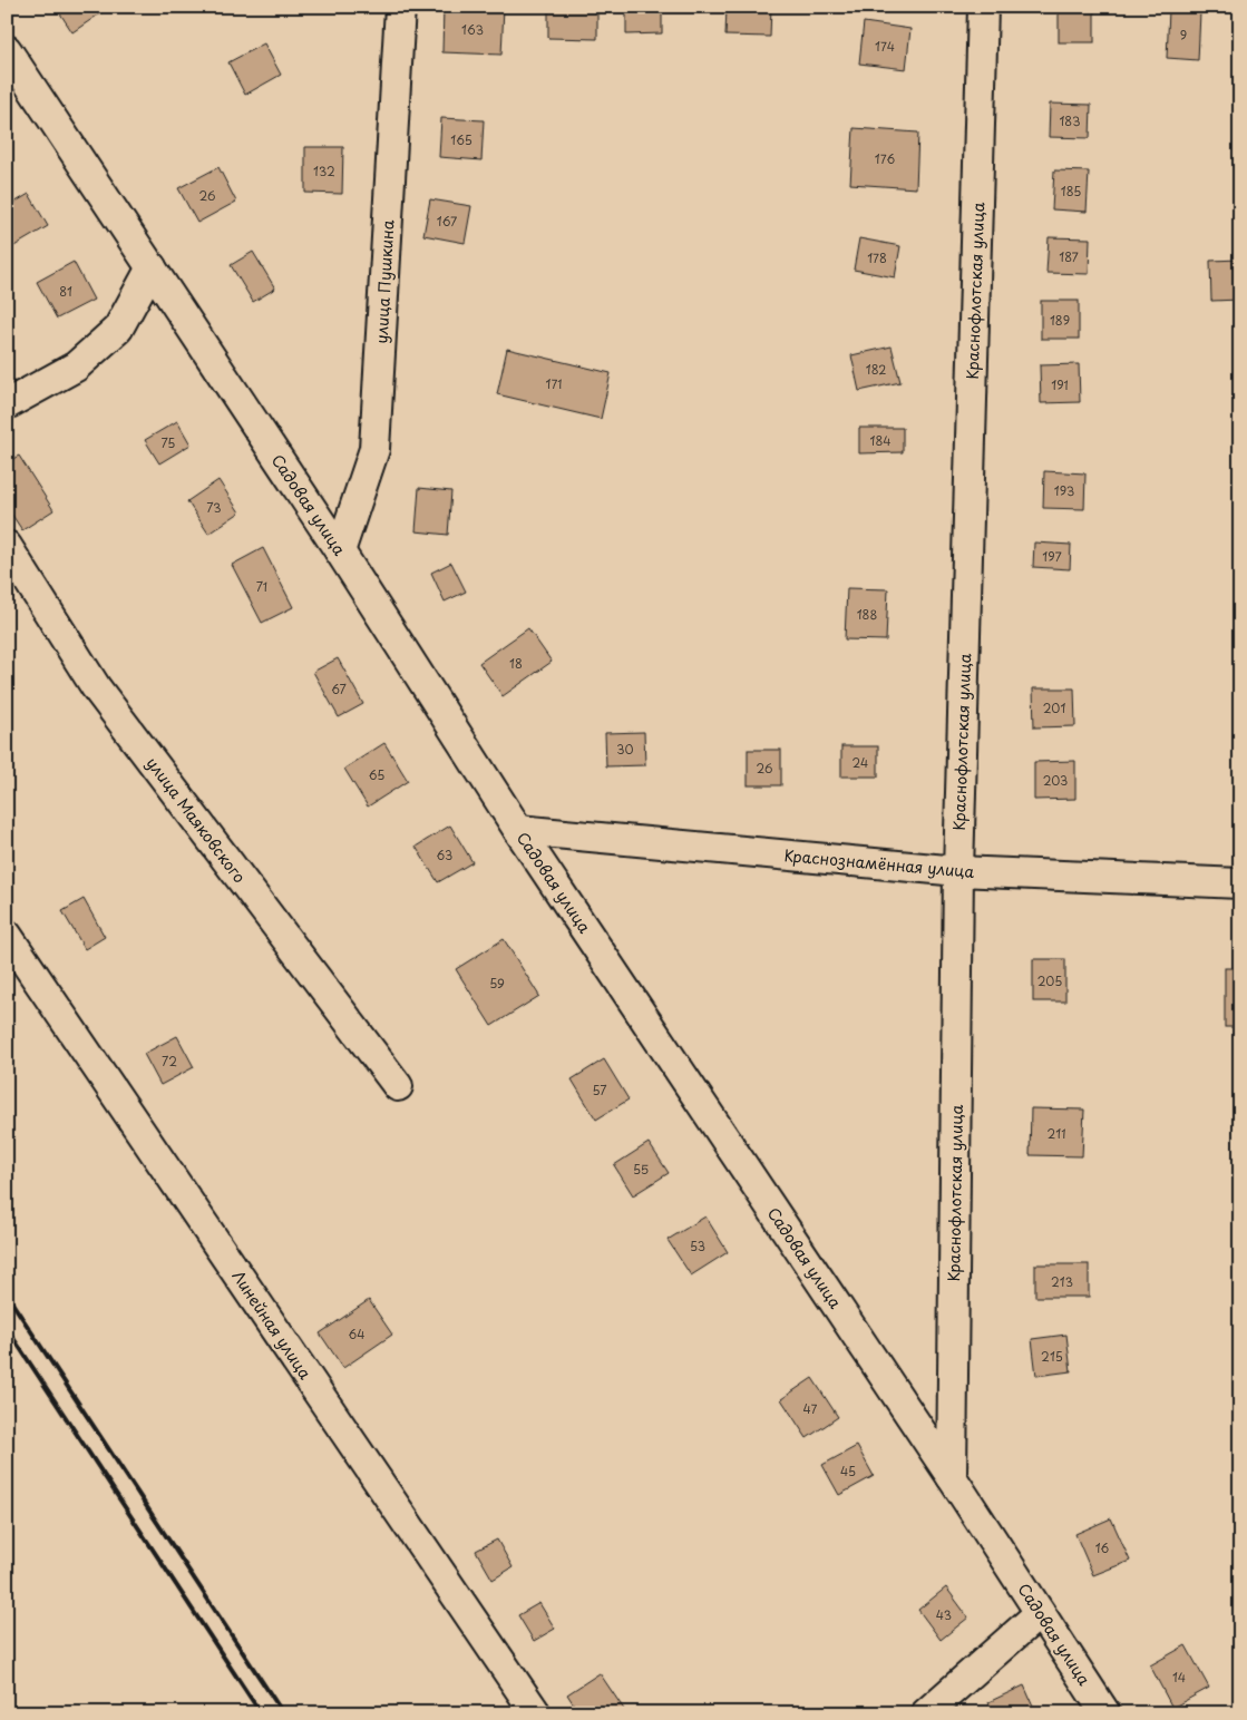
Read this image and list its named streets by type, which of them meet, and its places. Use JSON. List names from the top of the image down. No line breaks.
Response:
{"streets":{"street":["улица Пушкина","Краснофлотская улица","Садовая улица","улица Маяковского","Краснознамённая улица","Линейная улица"]},"crossings":[["улица Пушкина","Садовая улица"],["Краснофлотская улица","Садовая улица"],["Краснофлотская улица","Краснознамённая улица"],["Садовая улица","Краснознамённая улица"]],"house_numbers":["163","9","174","183","165","176","132","185","26","167","187","178","81","189","182","171","191","184","75","193","73","197","71","188","18","67","201","30","24","26","65","203","63","205","59","72","57","211","55","53","213","64","215","47","45","16","43","14"]}
